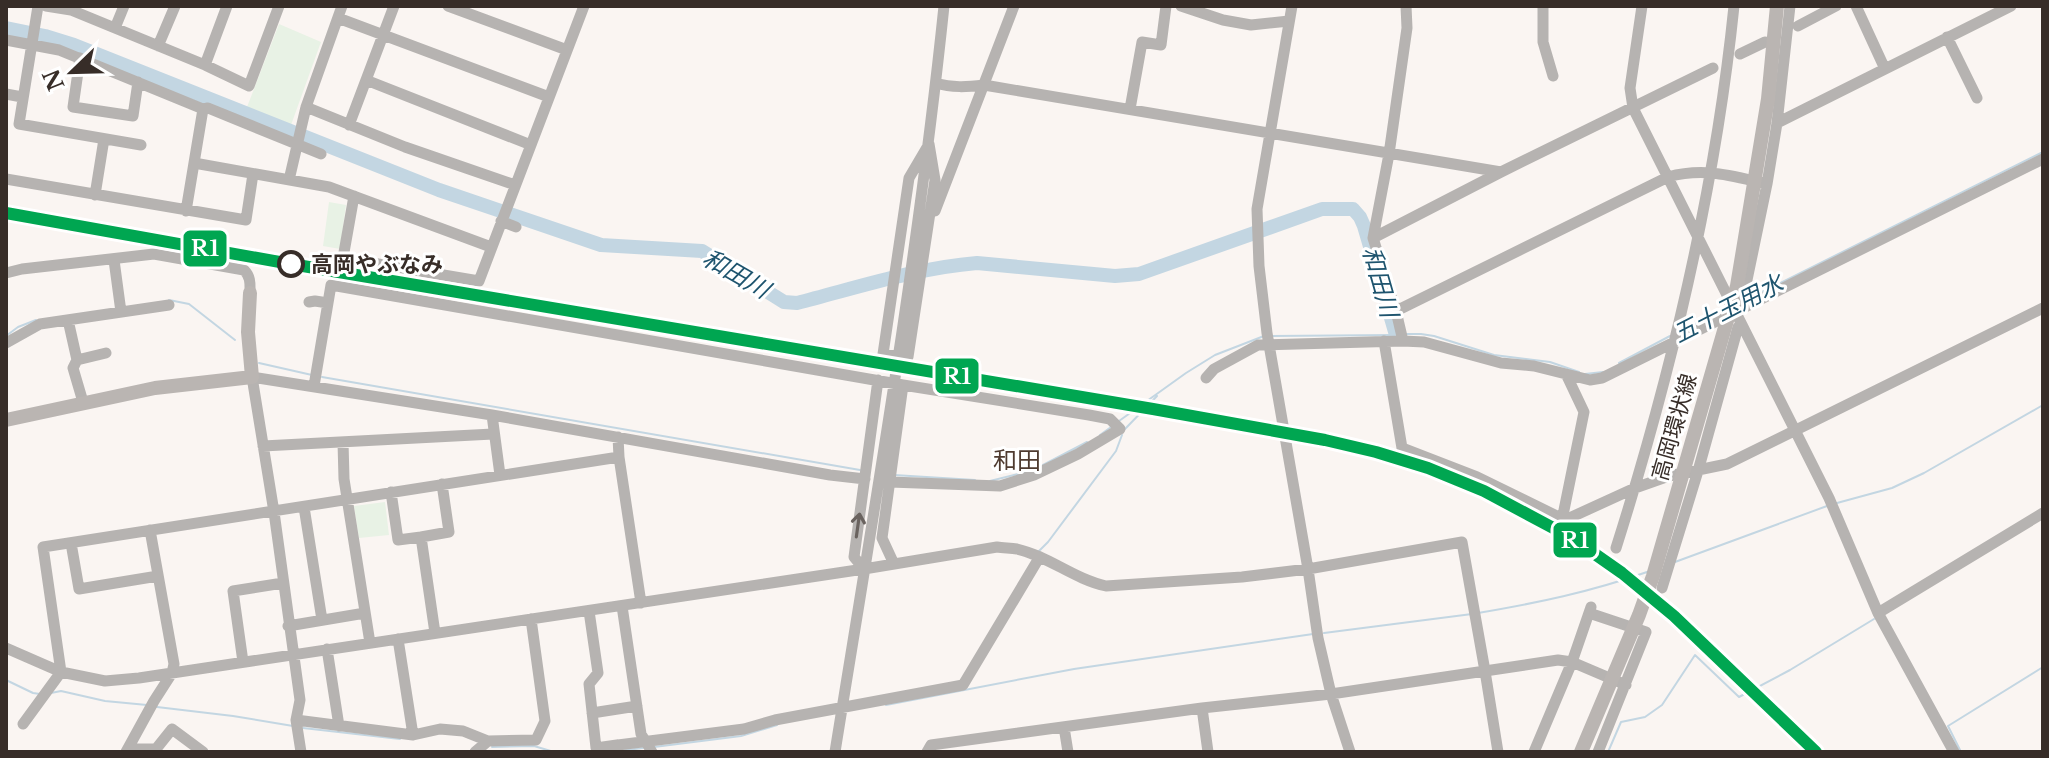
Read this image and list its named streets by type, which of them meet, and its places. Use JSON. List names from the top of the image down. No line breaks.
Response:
{"streets":{"main road":["高岡環状線"]},"districts":["和田"],"water":["和田川","五十玉用水"],"places":["高岡やぶなみ"],"lines":["transit line R1"],"north":"bottom left"}
